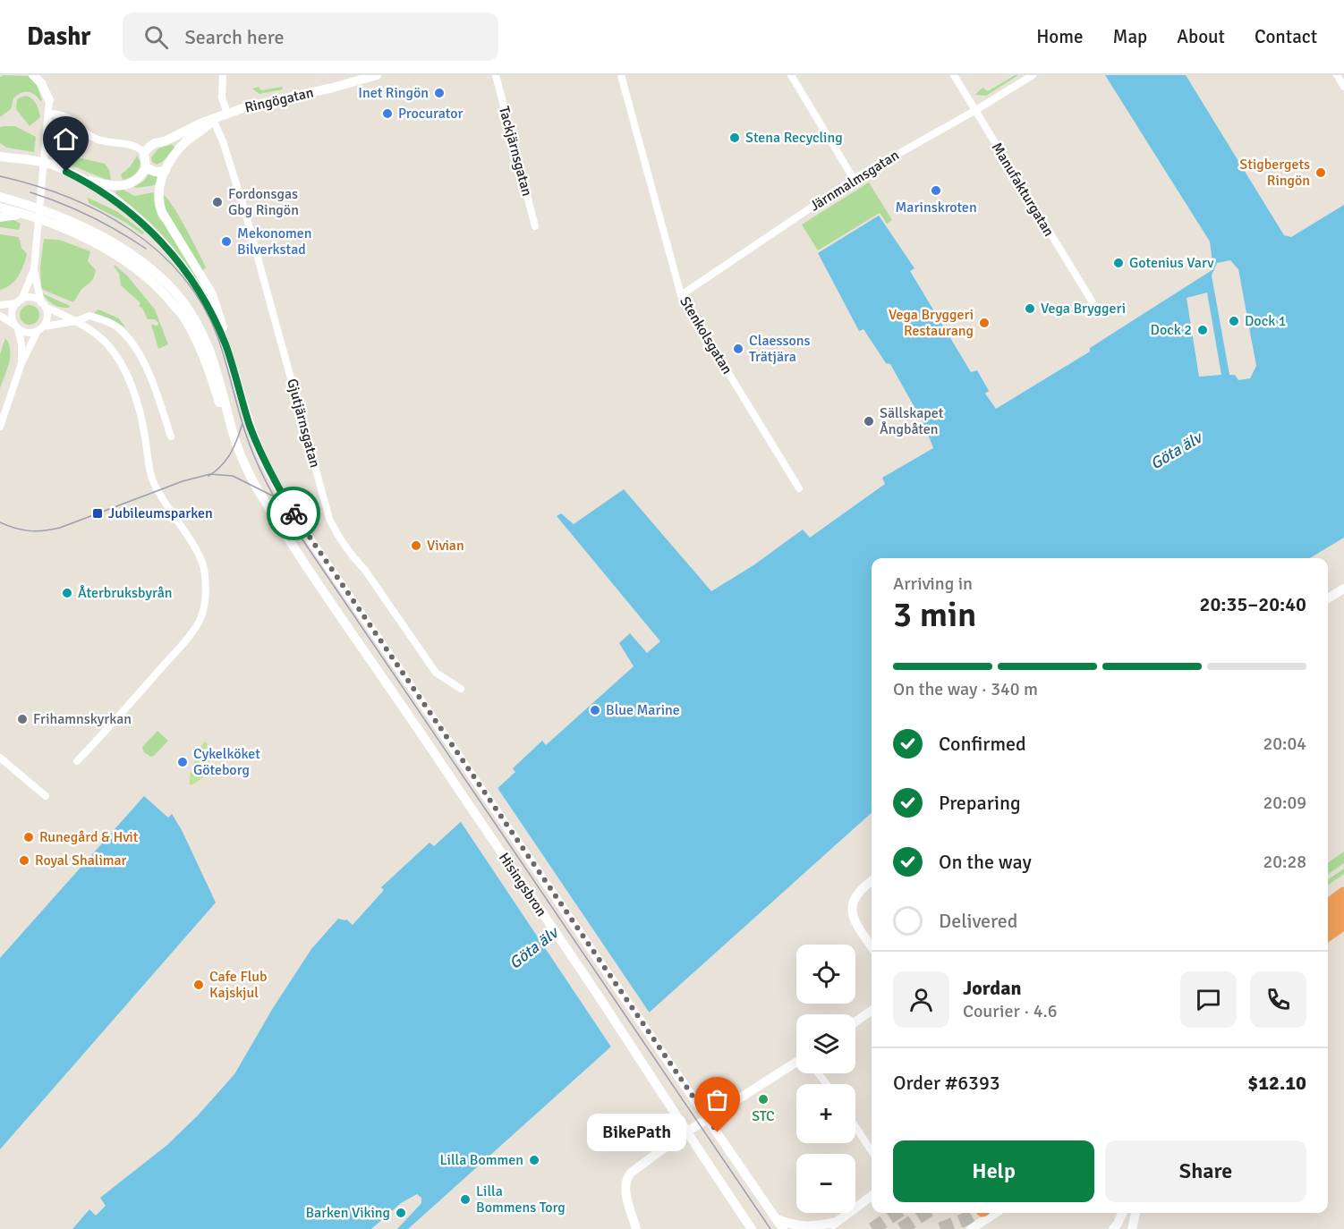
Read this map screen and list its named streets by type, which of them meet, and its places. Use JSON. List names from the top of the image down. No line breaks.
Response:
{"streets":{"main road":["Ringögatan","Hisingsbron"],"street":["Tackjärnsgatan","Järnmalmsgatan","Manufakturgatan","Stenkolsgatan","Gjutjärnsgatan"]},"crossings":[["Ringögatan","Gjutjärnsgatan"],["Ringögatan","Hisingsbron"],["Järnmalmsgatan","Manufakturgatan"],["Järnmalmsgatan","Stenkolsgatan"]],"water":["Göta älv"],"places":{"other":["Inet Ringön","Procurator","Stena Recycling","Stigbergets Ringön","Marinskroten","Fordonsgas Gbg Ringön","Mekonomen Bilverkstad","Gotenius Varv","Vega Bryggeri","Dock 1","Vega Bryggeri Restaurang","Dock 2","Claessons Trätjära","Sällskapet Ångbåten","Vivian","Återbruksbyrån","Blue Marine","Frihamnskyrkan","Cykelköket Göteborg","Runegård & Hvit","Royal Shalimar","Cafe Flub Kajskjul","STC","BikePath","Lilla Bommen","Lilla Bommens Torg","Barken Viking"],"transit":["Jubileumsparken"]},"page":{"header":"Dashr","search":"Search here","nav":["Home","Map","About","Contact"],"heading":["3 min","Arriving in","20:35–20:40"],"panel":["Jordan","Courier · 4.6","Order #6393","$12.10"],"bar":"On the way · 340 m","list":[["Confirmed","20:04"],["Preparing","20:09"],["On the way","20:28"],"Delivered"],"map_buttons":["+","−"],"bubble":"BikePath","buttons":["Help","Share"]}}
